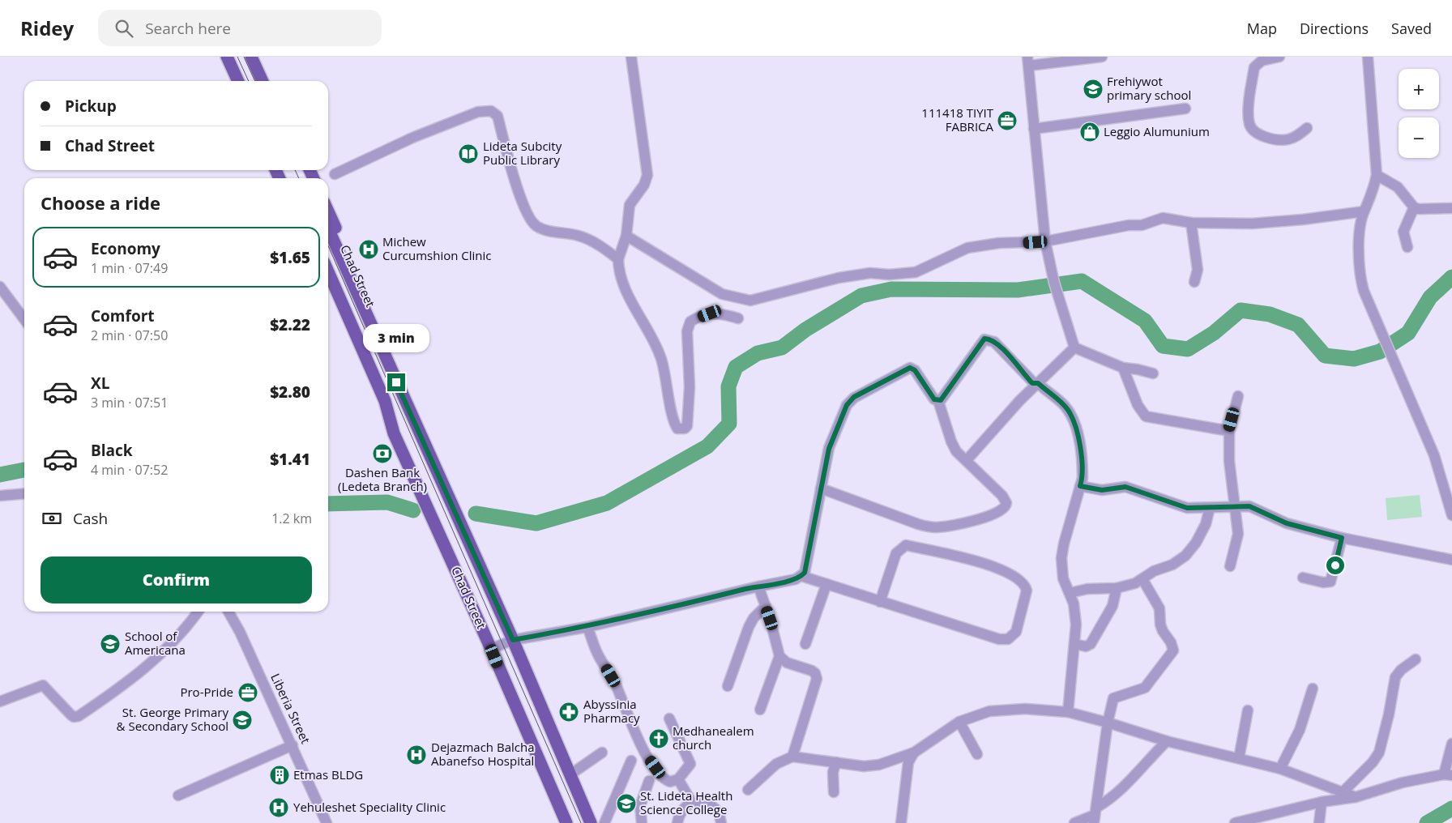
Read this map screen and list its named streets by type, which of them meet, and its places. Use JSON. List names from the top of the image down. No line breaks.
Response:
{"streets":{"main road":["Chad Street"],"street":["Liberia Street"]},"places":{"school or university":["Frehiywot primary school","School of Americana","St. George Primary & Secondary School","St. Lideta Health Science College"],"office":["111418 TIYIT FABRICA","Pro-Pride"],"shop":["Leggio Alumunium"],"library":["Lideta Subcity Public Library"],"hospital":["Michew Curcumshion Clinic","Dejazmach Balcha Abanefso Hospital","Yehuleshet Speciality Clinic"],"bank":["Dashen Bank (Ledeta Branch)"],"pharmacy":["Abyssinia Pharmacy"],"church":["Medhanealem church"],"building":["Etmas BLDG"]},"page":{"header":"Ridey","search":"Search here","nav":["Map","Directions","Saved"],"map_buttons":["+","−"],"banner":["Pickup","Chad Street"],"heading":"Choose a ride","list":[{"name":"Economy","note":"1 min · 07:49","value":"$1.65"},{"name":"Comfort","note":"2 min · 07:50","value":"$2.22"},{"name":"XL","note":"3 min · 07:51","value":"$2.80"},{"name":"Black","note":"4 min · 07:52","value":"$1.41"}],"bubble":"3 min","pay":["Cash","1.2 km"],"buttons":"Confirm"}}
